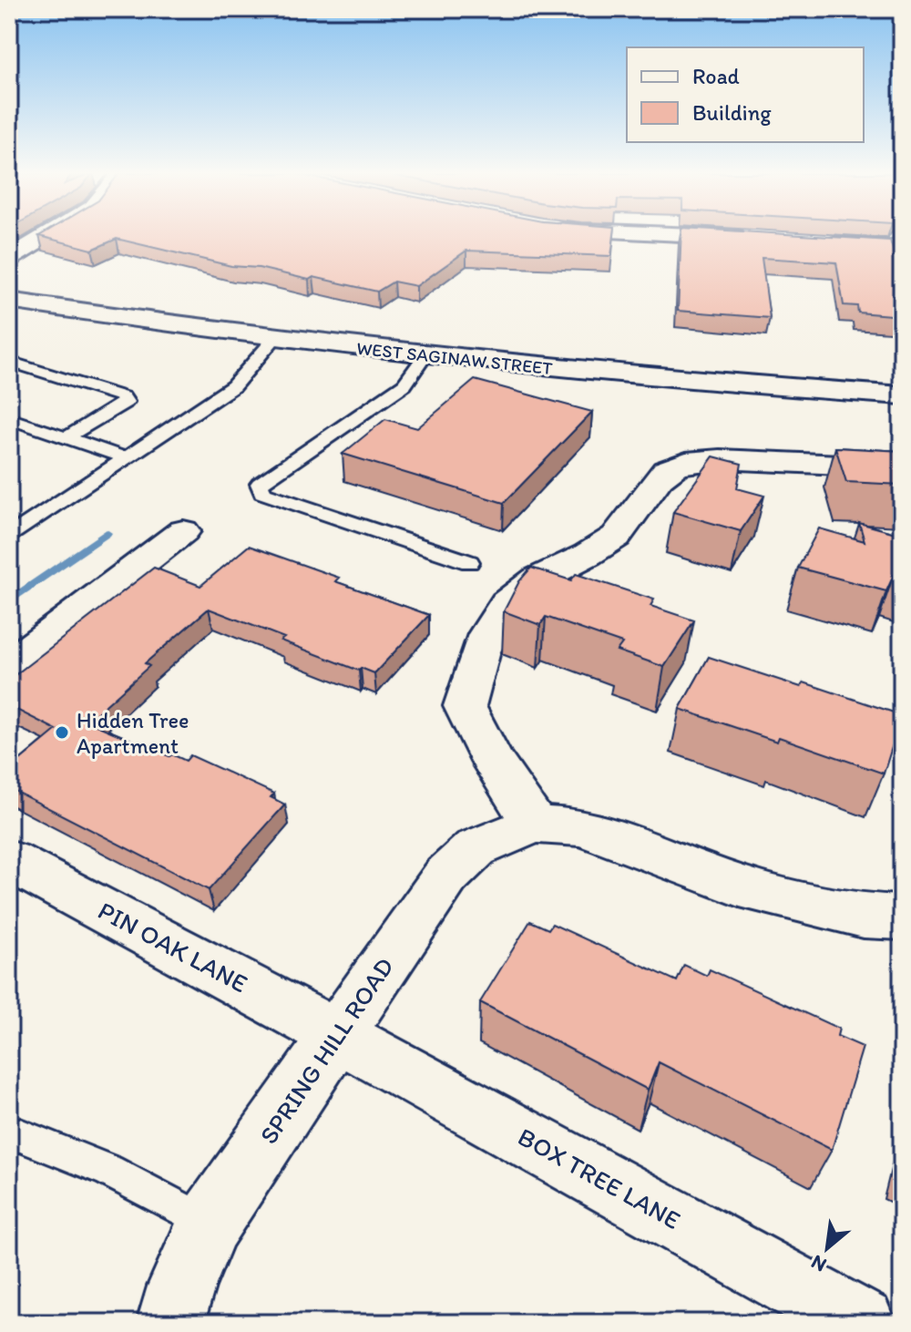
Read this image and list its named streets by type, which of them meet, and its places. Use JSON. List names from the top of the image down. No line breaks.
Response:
{"streets":{"street":["WEST SAGINAW STREET","PIN OAK LANE","SPRING HILL ROAD","BOX TREE LANE"]},"crossings":[["PIN OAK LANE","SPRING HILL ROAD"],["PIN OAK LANE","BOX TREE LANE"],["SPRING HILL ROAD","BOX TREE LANE"]],"places":["Hidden Tree Apartment"],"legend":["Road","Building"],"north":"bottom left"}
